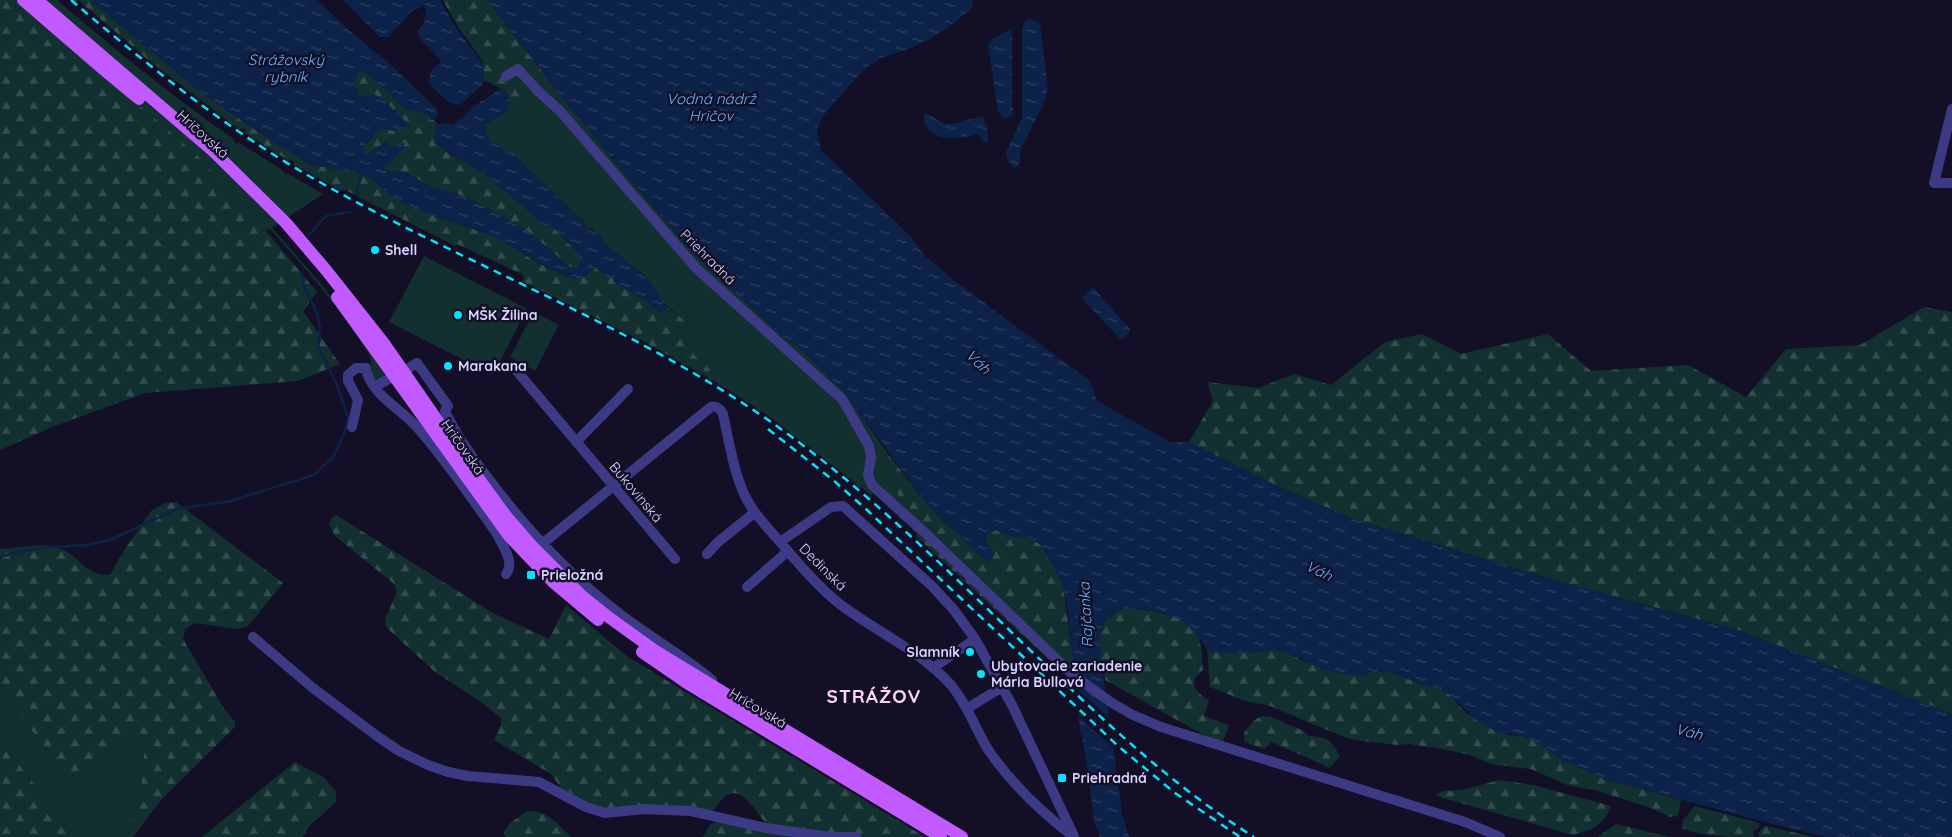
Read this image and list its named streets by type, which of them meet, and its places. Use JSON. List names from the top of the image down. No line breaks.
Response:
{"streets":{"main road":["Hričovská"],"street":["Priehradná","Bukovinská","Dedinská"]},"crossings":[["Bukovinská","Dedinská"]],"districts":["STRÁŽOV"],"water":["Strážovský rybník","Vodná nádrž Hričov","Váh","Rajčanka"],"places":{"other":["Shell","MŠK Žilina","Marakana","Slamník","Ubytovacie zariadenie Mária Bullová"],"transit":["Prieložná","Priehradná"]}}
